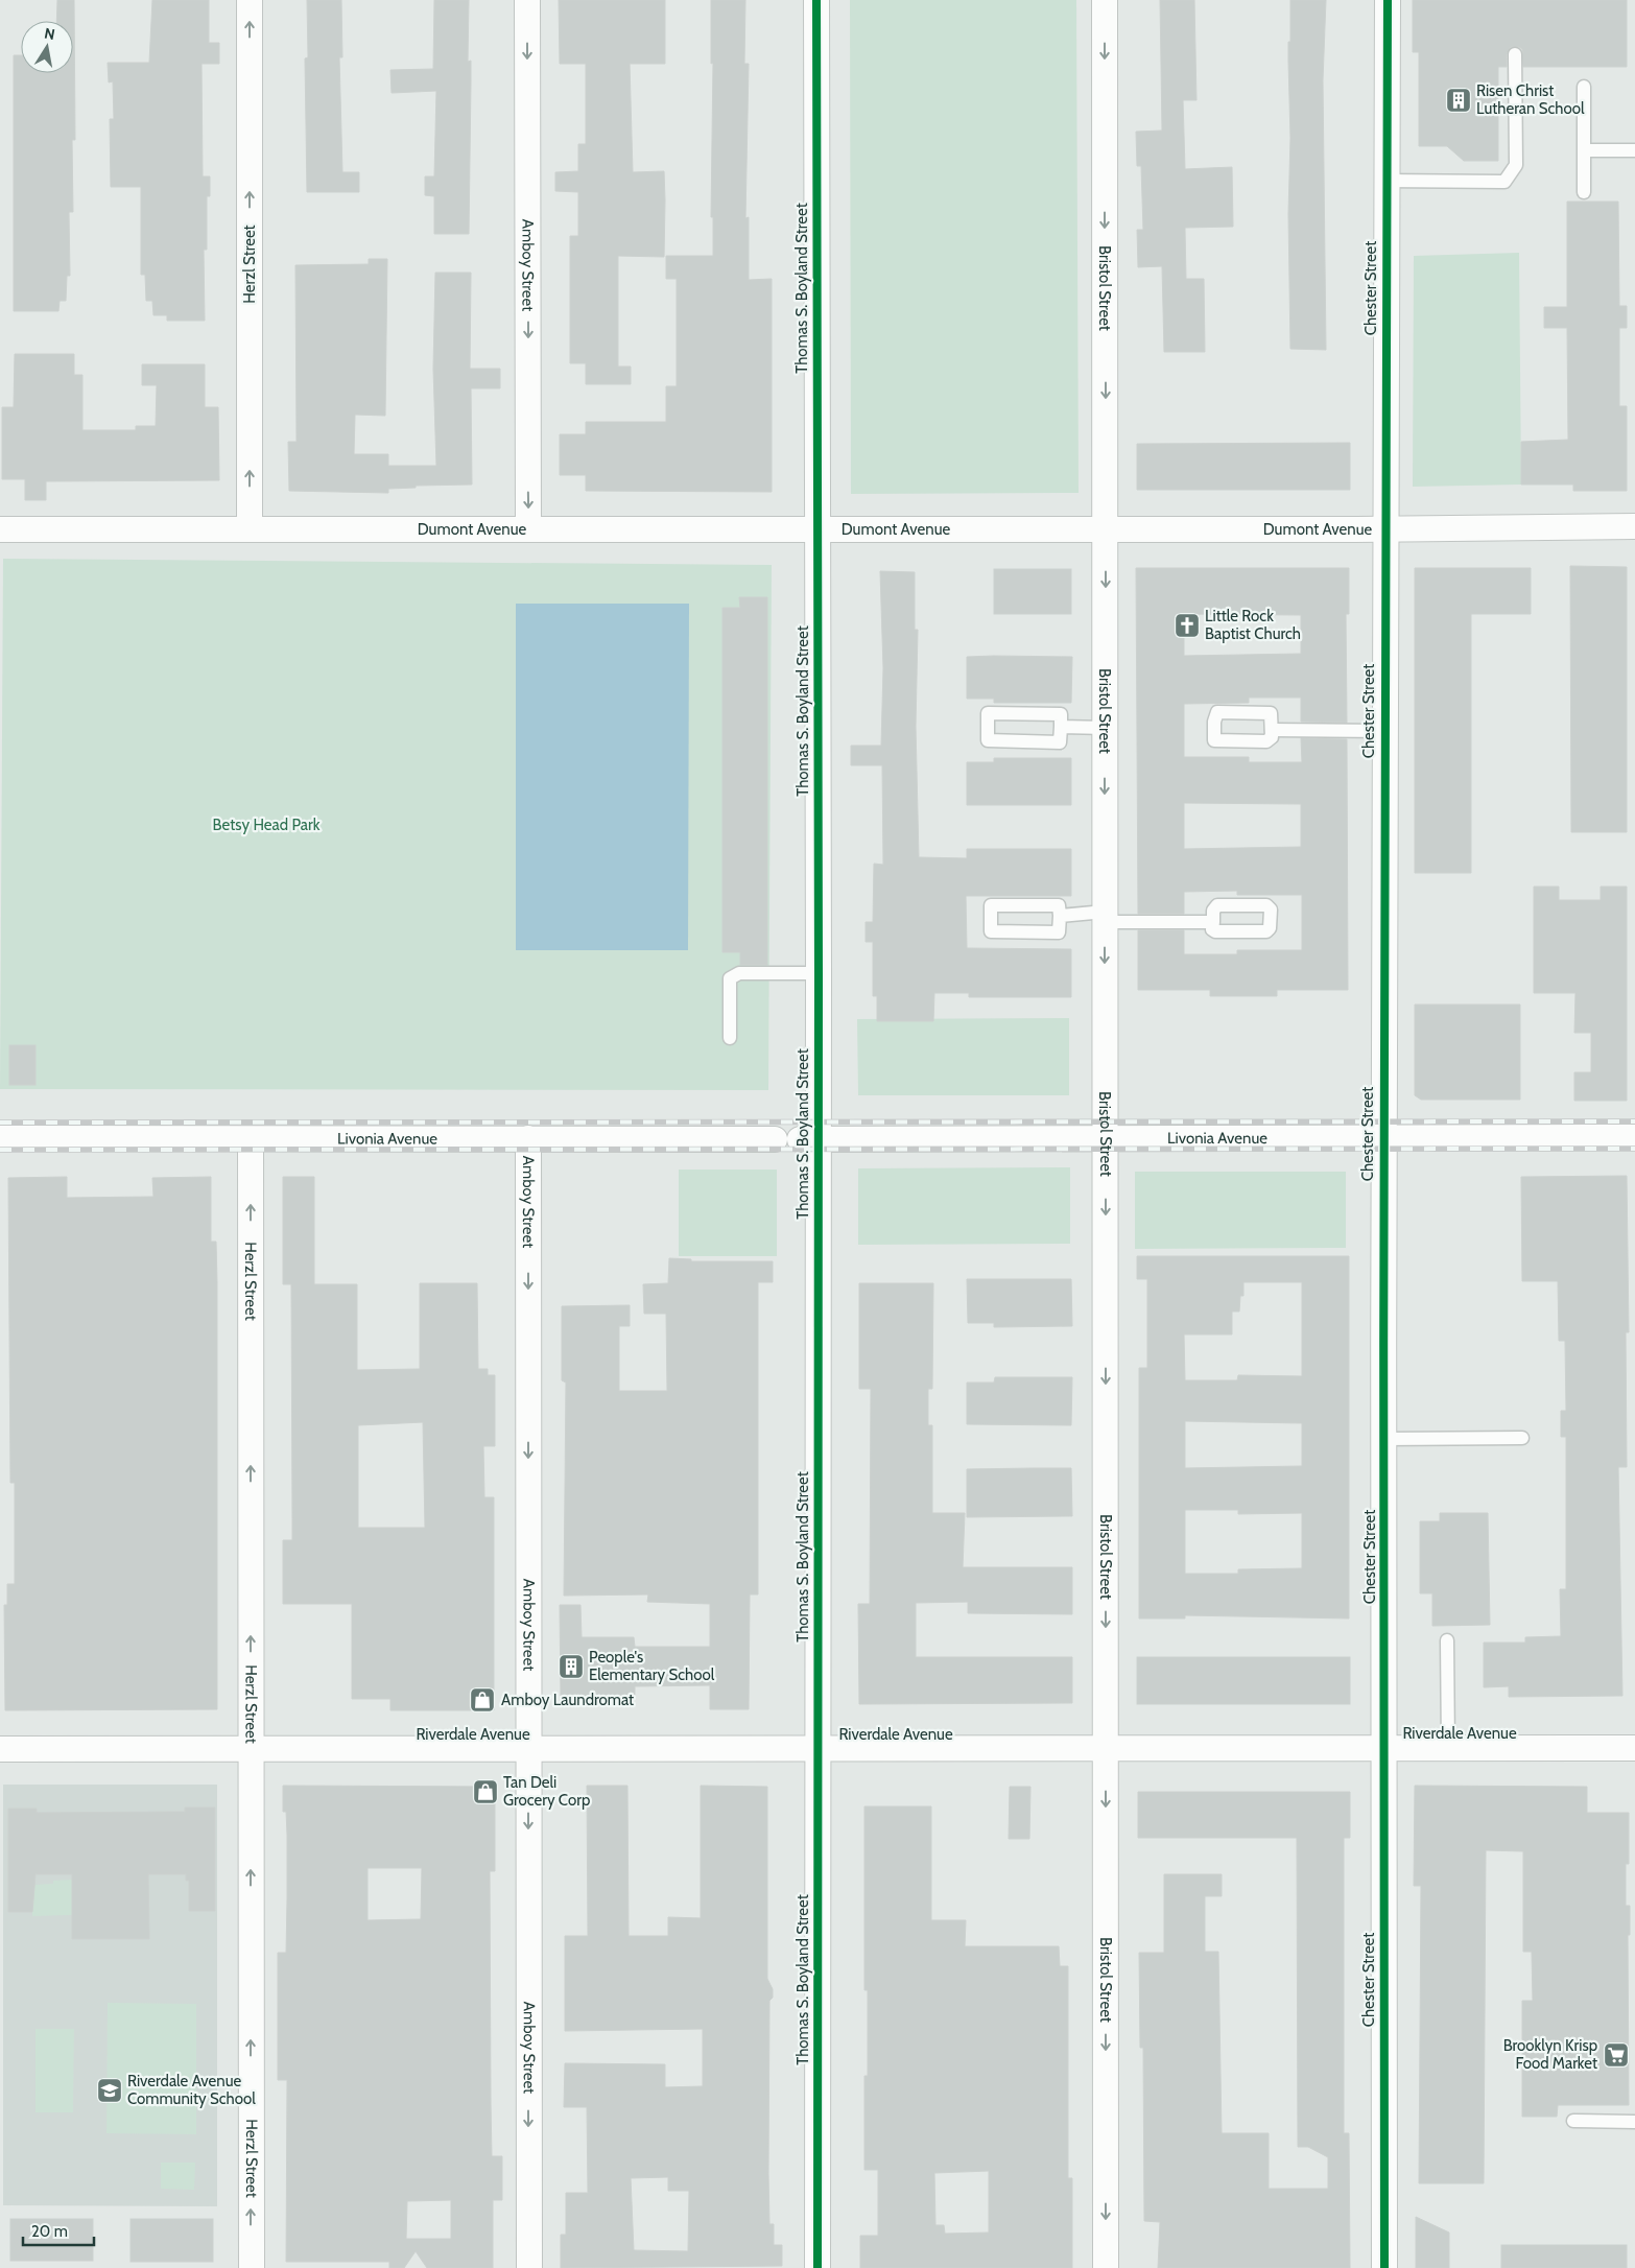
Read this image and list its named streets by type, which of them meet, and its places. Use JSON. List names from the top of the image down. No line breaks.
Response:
{"streets":{"street":["Herzl Street","Amboy Street","Thomas S. Boyland Street","Bristol Street","Chester Street","Dumont Avenue","Livonia Avenue","Riverdale Avenue"]},"crossings":[["Herzl Street","Dumont Avenue"],["Herzl Street","Livonia Avenue"],["Herzl Street","Riverdale Avenue"],["Amboy Street","Dumont Avenue"],["Amboy Street","Livonia Avenue"],["Amboy Street","Riverdale Avenue"],["Thomas S. Boyland Street","Dumont Avenue"],["Thomas S. Boyland Street","Livonia Avenue"],["Thomas S. Boyland Street","Riverdale Avenue"],["Bristol Street","Dumont Avenue"],["Bristol Street","Livonia Avenue"],["Bristol Street","Riverdale Avenue"],["Chester Street","Dumont Avenue"],["Chester Street","Livonia Avenue"],["Chester Street","Riverdale Avenue"]],"one_way":["Herzl Street","Amboy Street","Bristol Street"],"parks":["Betsy Head Park"],"places":{"building":["Risen Christ Lutheran School","People's Elementary School"],"church":["Little Rock Baptist Church"],"shop":["Amboy Laundromat","Tan Deli Grocery Corp"],"supermarket":["Brooklyn Krisp Food Market"],"school or university":["Riverdale Avenue Community School"]},"scale_bar":"20 m","north":"top"}
